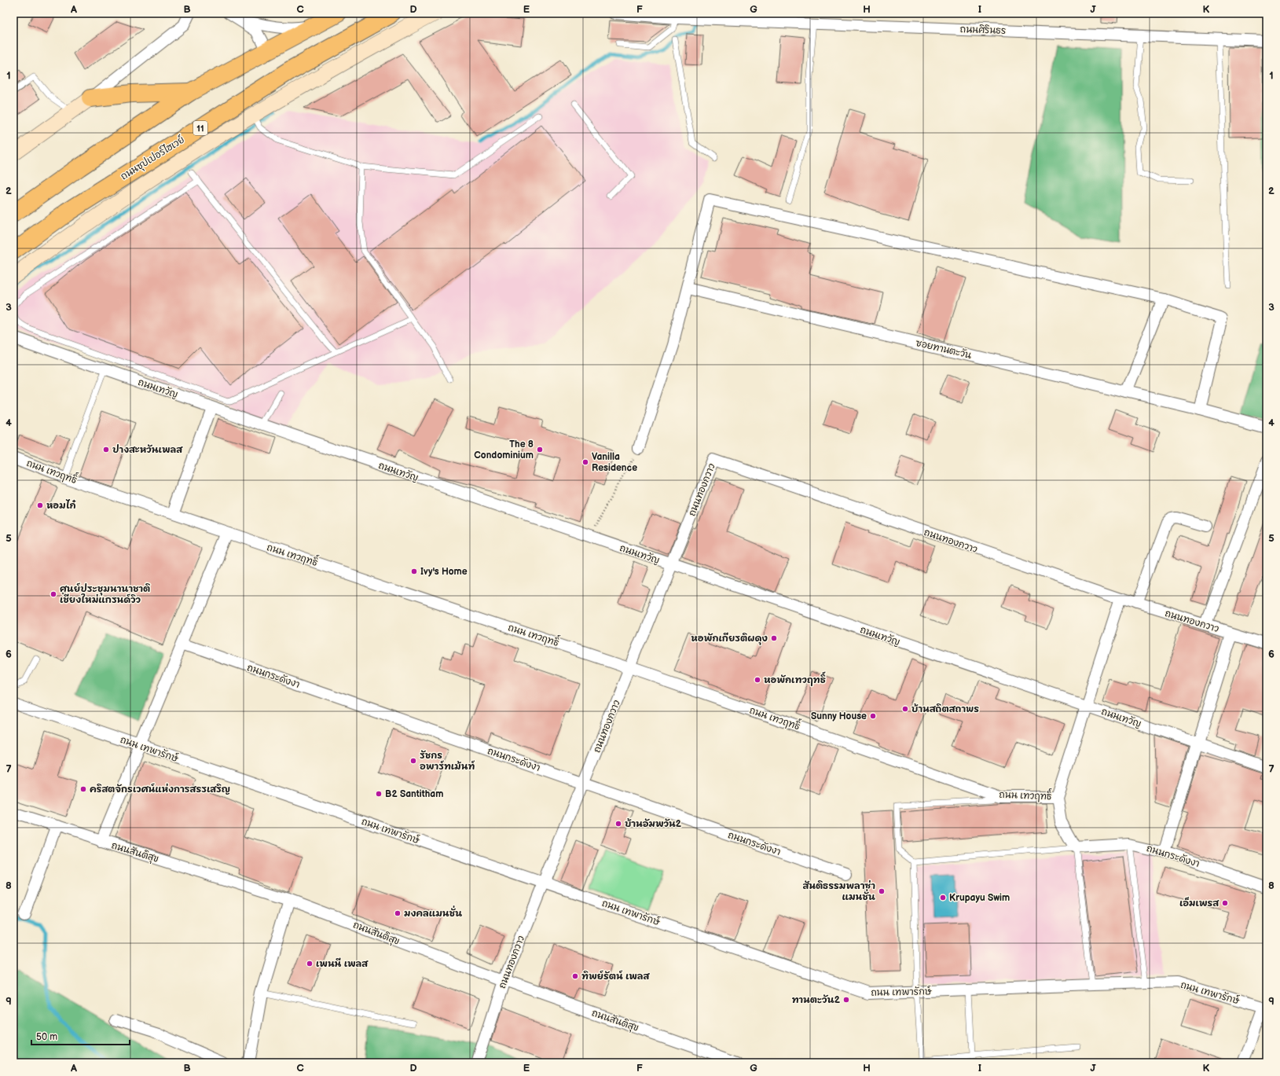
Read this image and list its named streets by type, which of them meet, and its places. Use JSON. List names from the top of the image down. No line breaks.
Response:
{"streets":{"highway":["11","ถนนซุปเปอร์ไฮเวย์"],"street":["ถนนศิรินธร","ซอยทานตะวัน","ถนนเทวัญ","ถนน เทวฤทธิ์","ถนนทองกวาว","ถนนกระดังงา","ถนน เทพารักษ์","ถนนสันติสุข"]},"crossings":[["ถนนเทวัญ","ถนนทองกวาว"],["ถนน เทวฤทธิ์","ถนนทองกวาว"],["ถนนทองกวาว","ถนนกระดังงา"],["ถนนทองกวาว","ถนน เทพารักษ์"],["ถนนทองกวาว","ถนนสันติสุข"]],"places":["ปางสะหวันเพลส","The 8 Condominium","Vanilla Residence","หอมไก๋","Ivy's Home","ศูนย์ประชุมนานาชาติ เชียงใหม่แกรนด์วิว","หอพักเกียรติผดุง","หอพักเทวฤทธิ์","บ้านสถิตสถาพร","Sunny House","รัชกร อพาร์ทเม้นท์","คริสตจักรเวศน์แห่งการสรรเสริญ","B2 Santitham","บ้านอัมพวัน2","สันติธรรมพลาซ่า แมนชั่น","Krupayu Swim","เอ็มเพรส","มงคลแมนชั่น","เพนนี เพลส","ทิพย์รัตน์ เพลส","ทานตะวัน2"],"scale_bar":"50 m","grid":{"columns":["A","B","C","D","E","F","G","H","I","J","K"],"rows":["1","2","3","4","5","6","7","8","9"]}}
